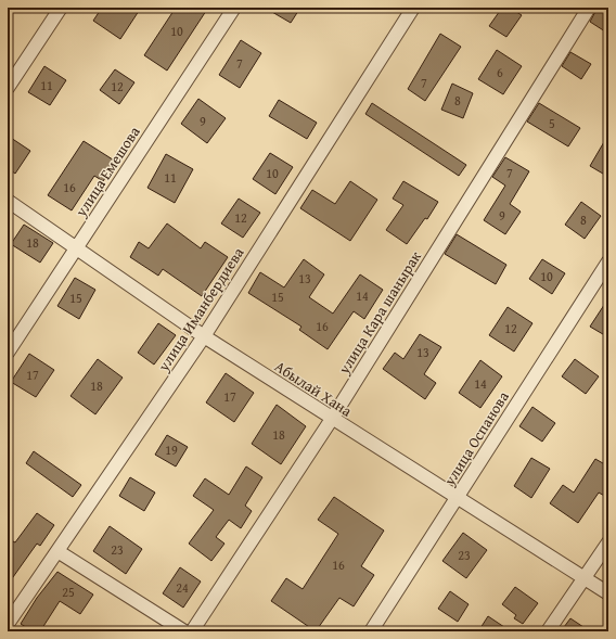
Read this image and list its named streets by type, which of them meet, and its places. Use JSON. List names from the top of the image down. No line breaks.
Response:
{"streets":{"street":["улица Емешова","улица Иманбердиева","улица Кара шанырак","Абылай Хана","улица Оспанова"]},"crossings":[["улица Емешова","Абылай Хана"],["улица Иманбердиева","Абылай Хана"],["улица Кара шанырак","Абылай Хана"],["Абылай Хана","улица Оспанова"]],"house_numbers":["10","7","6","7","11","12","8","9","5","10","7","11","16","9","12","8","18","10","13","14","15","15","16","12","13","17","14","18","17","18","19","23","23","16","24","25"]}
